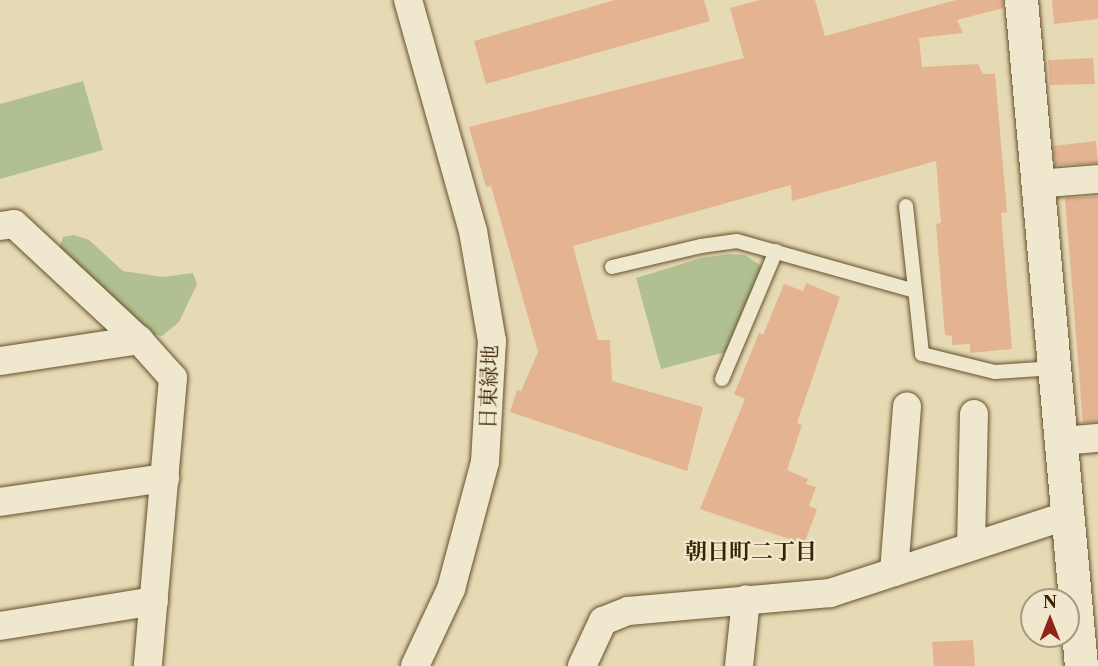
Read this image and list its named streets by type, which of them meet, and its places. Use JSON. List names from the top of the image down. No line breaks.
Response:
{"streets":{"street":["日東緑地"]},"districts":["朝日町二丁目"],"north":"top"}
